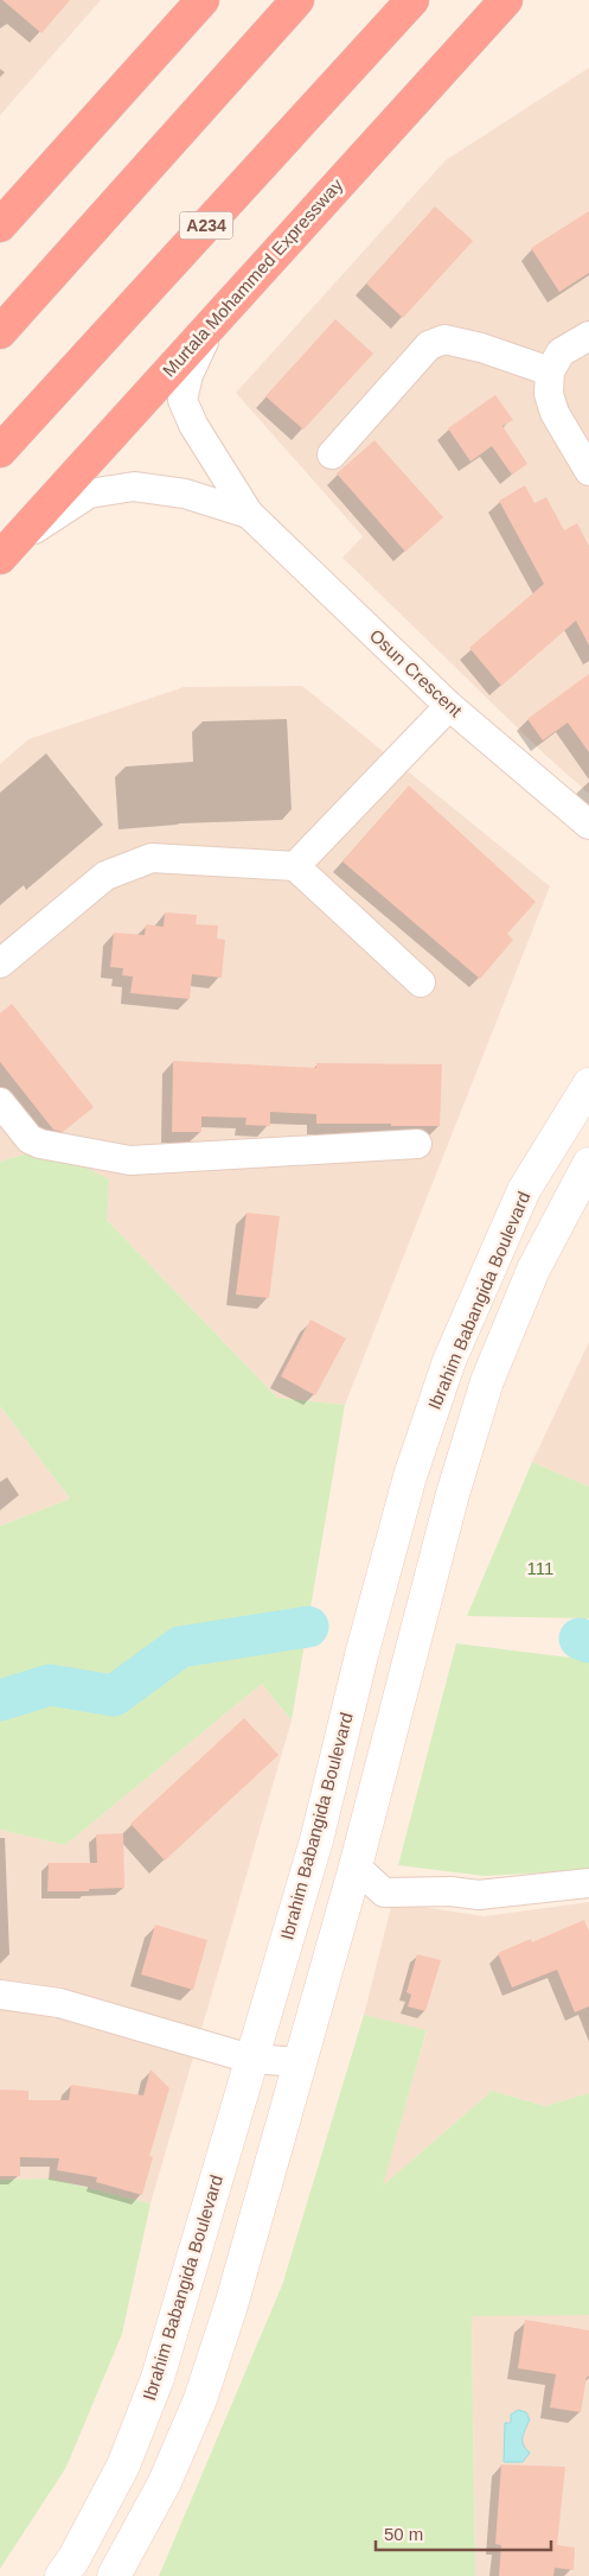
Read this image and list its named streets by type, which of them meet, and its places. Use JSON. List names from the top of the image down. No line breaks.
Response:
{"streets":{"highway":["A234","Murtala Mohammed Expressway"],"street":["Osun Crescent","Ibrahim Babangida Boulevard"]},"parks":["111"],"scale_bar":"50 m"}
